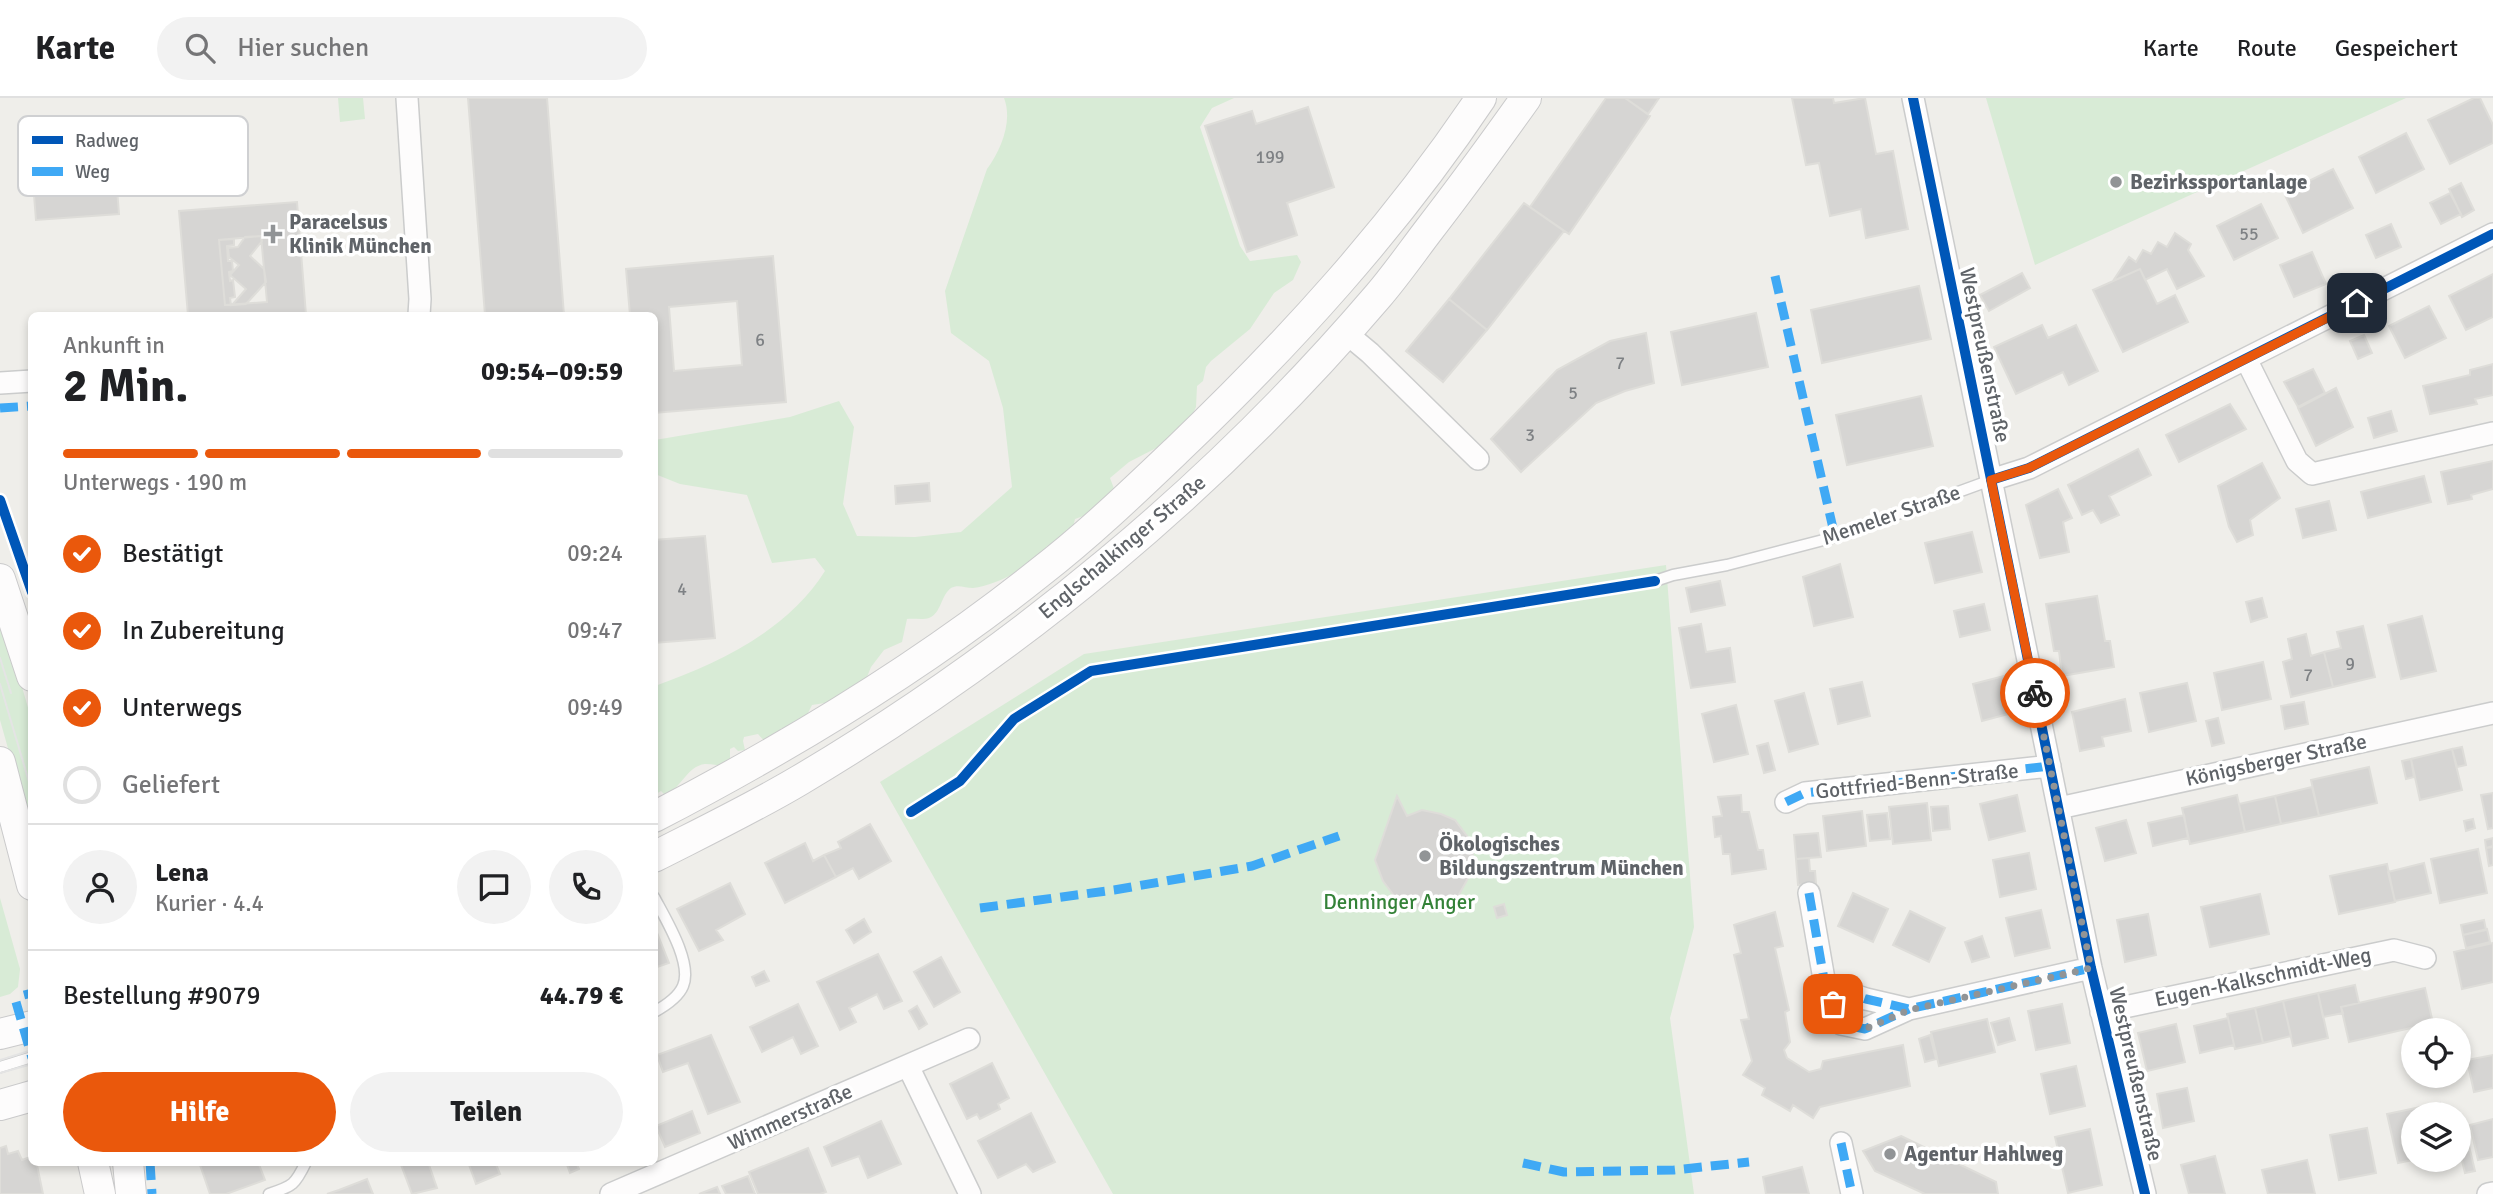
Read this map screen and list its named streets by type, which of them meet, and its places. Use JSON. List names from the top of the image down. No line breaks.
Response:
{"streets":{"main road":["Englschalkinger Straße"],"street":["Westpreußenstraße","Memeler Straße","Königsberger Straße","Gottfried-Benn-Straße","Eugen-Kalkschmidt-Weg","Wimmerstraße"]},"crossings":[["Westpreußenstraße","Memeler Straße"],["Westpreußenstraße","Königsberger Straße"],["Westpreußenstraße","Gottfried-Benn-Straße"],["Westpreußenstraße","Eugen-Kalkschmidt-Weg"]],"parks":["Denninger Anger"],"places":{"other":["Bezirkssportanlage","Ökologisches Bildungszentrum München","Agentur Hahlweg"],"health":["Paracelsus Klinik München"]},"house_numbers":["199","55","6","7","5","3","4","9","7"],"legend":["Radweg","Weg"],"page":{"header":"Karte","search":"Hier suchen","nav":["Karte","Route","Gespeichert"],"heading":["2 Min.","Ankunft in","09:54–09:59"],"panel":["Lena","Kurier · 4.4","Bestellung #9079","44.79 €"],"bar":"Unterwegs · 190 m","list":[["Bestätigt","09:24"],["In Zubereitung","09:47"],["Unterwegs","09:49"],"Geliefert"],"buttons":["Hilfe","Teilen"]}}
